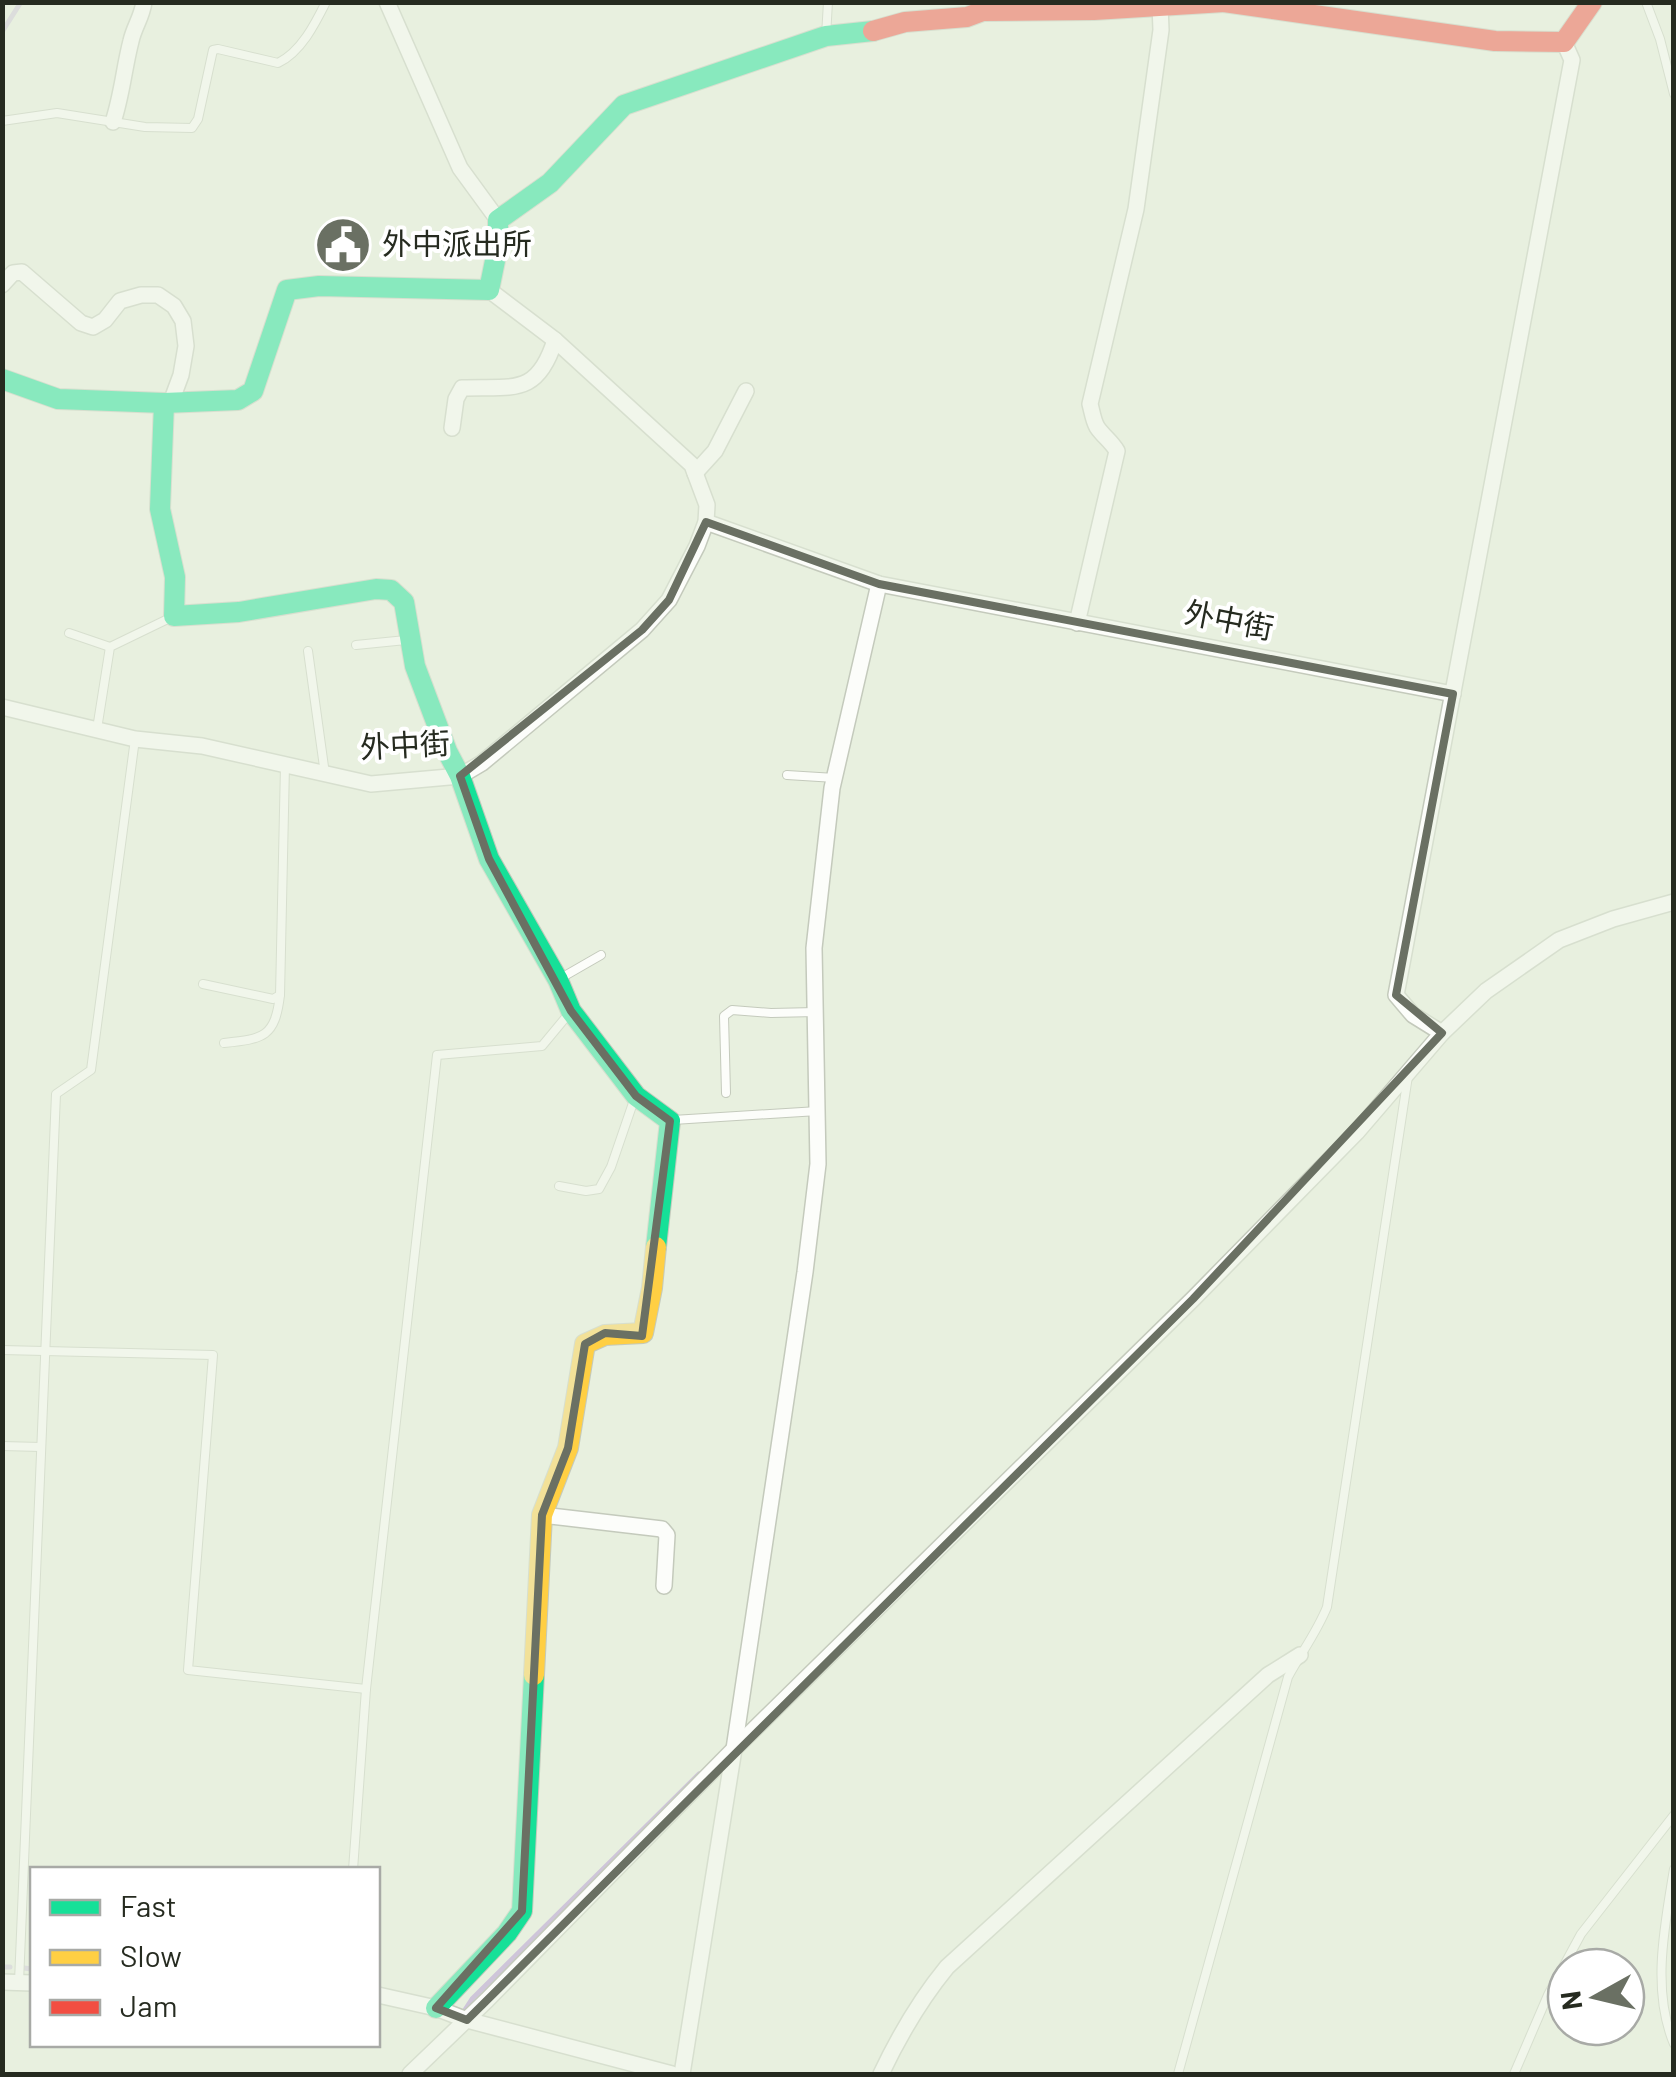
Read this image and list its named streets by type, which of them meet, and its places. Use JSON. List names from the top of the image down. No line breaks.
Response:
{"streets":{"street":["外中街"]},"places":{"public building":["外中派出所"]},"legend":["Fast","Slow","Jam"],"north":"left"}
